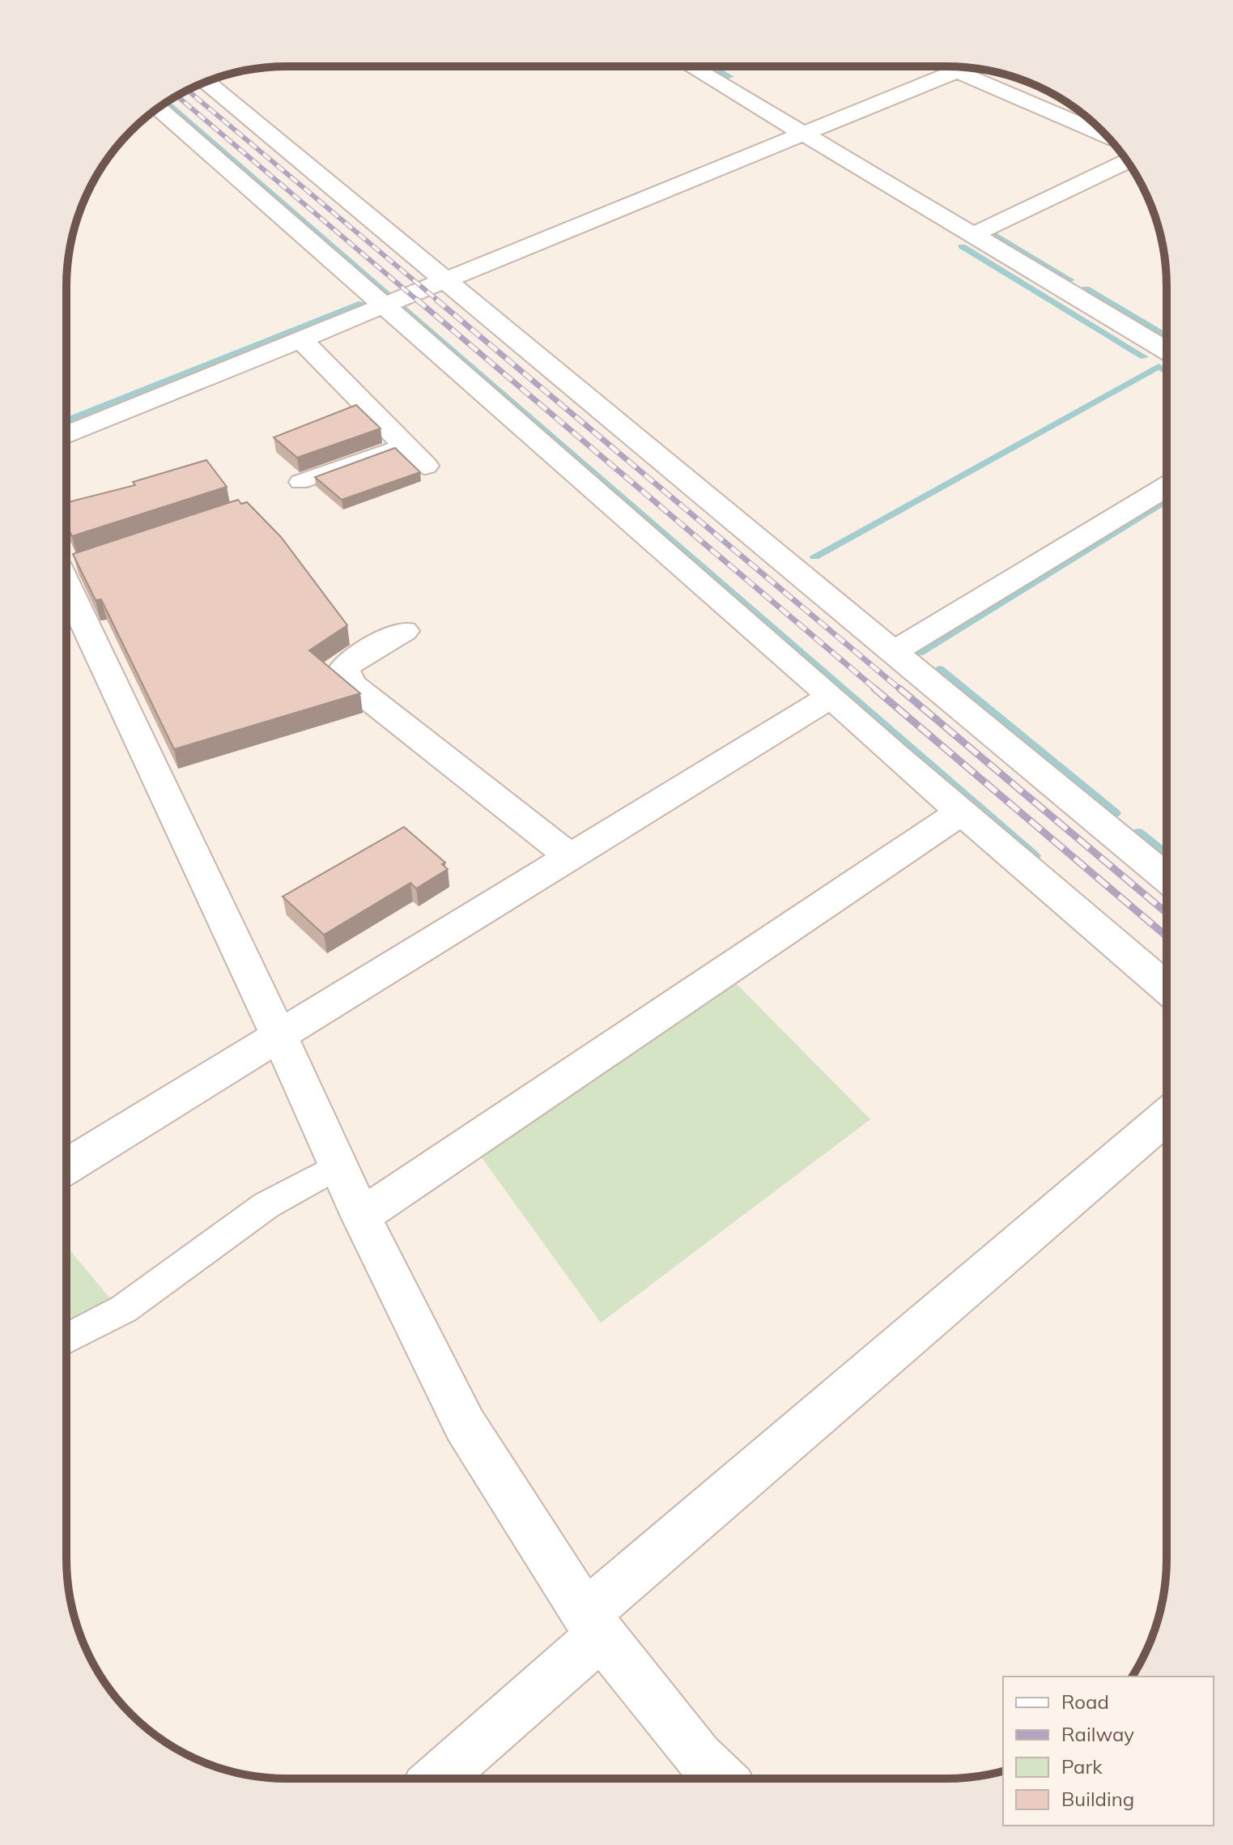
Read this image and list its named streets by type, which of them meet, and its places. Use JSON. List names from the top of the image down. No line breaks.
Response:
{"legend":["Road","Railway","Park","Building"]}
